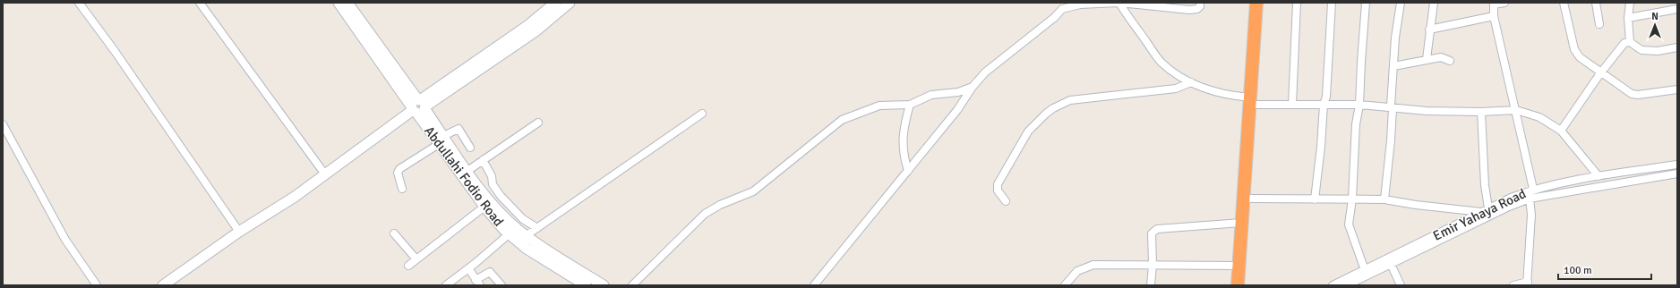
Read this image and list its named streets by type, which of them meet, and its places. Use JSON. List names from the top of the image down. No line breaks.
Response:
{"streets":{"main road":["Abdullahi Fodio Road"],"street":["Emir Yahaya Road"]},"scale_bar":"100 m","north":"top"}
